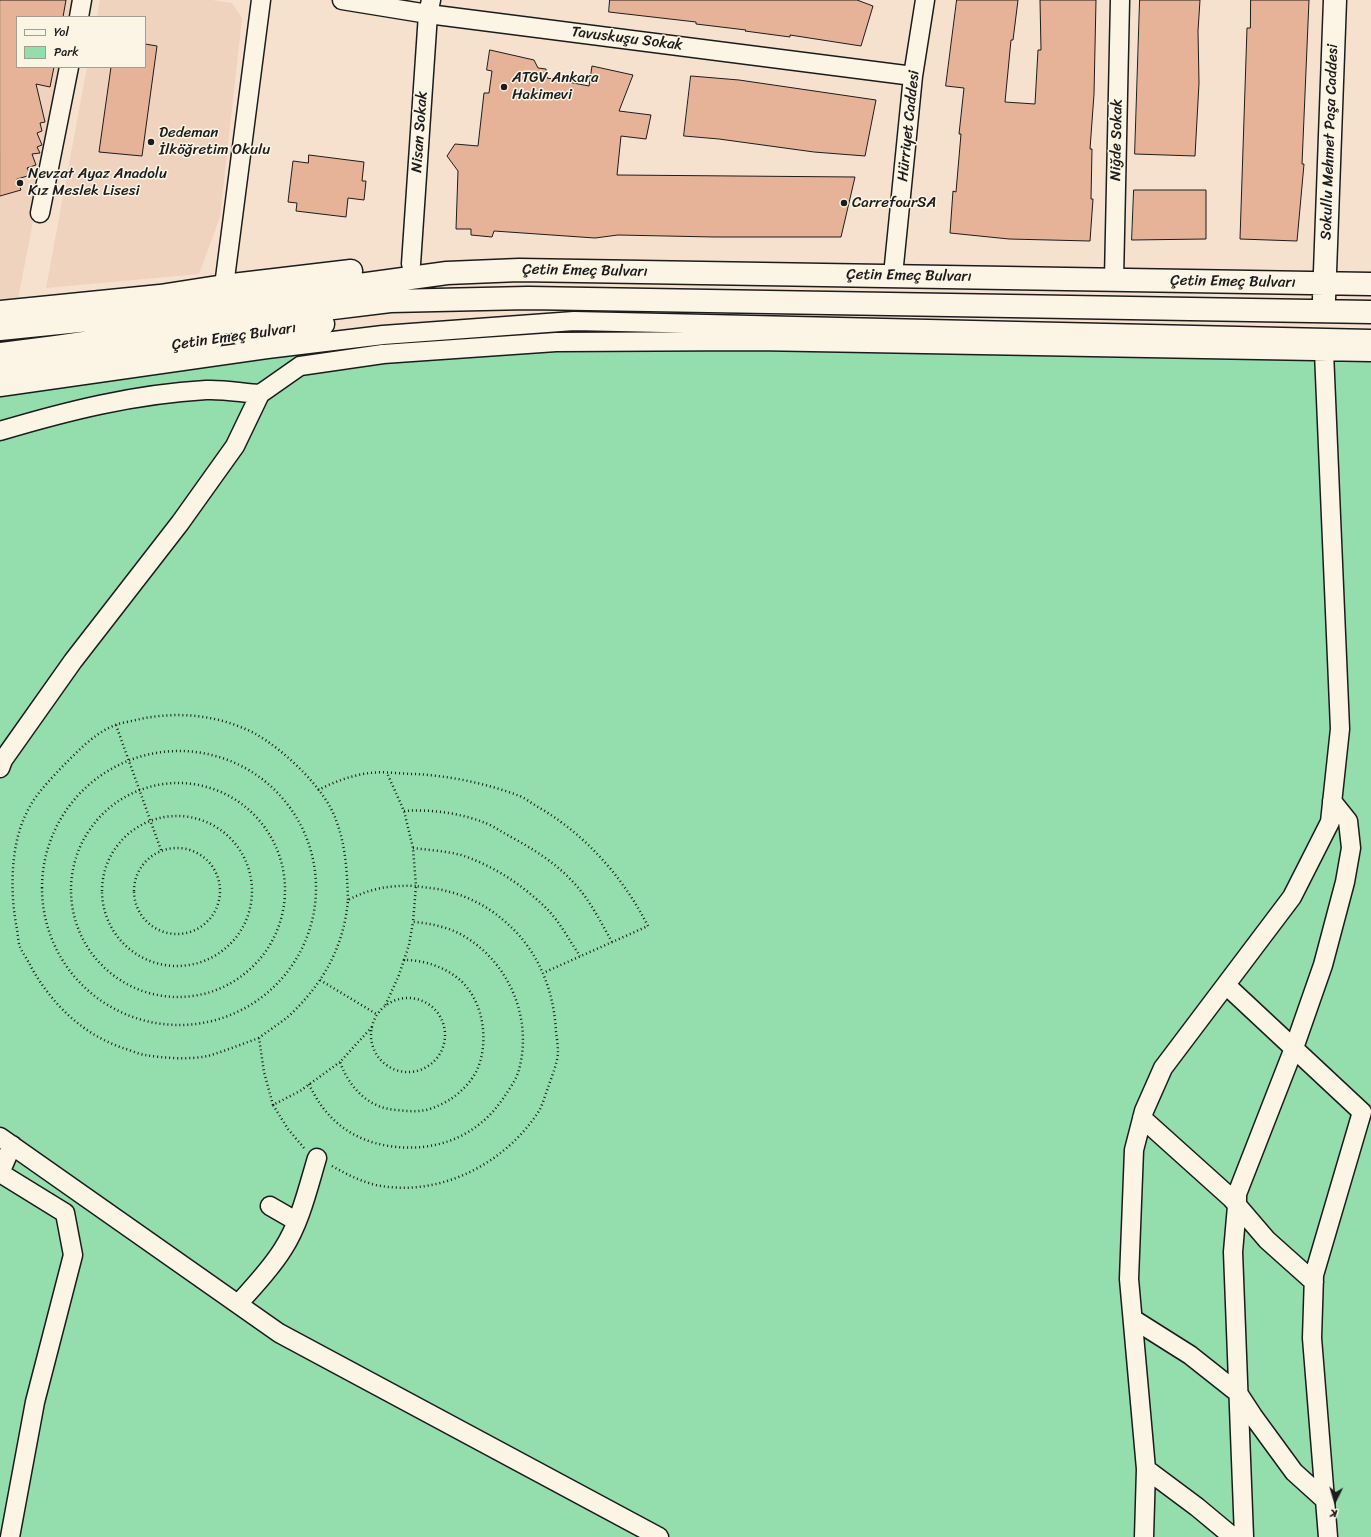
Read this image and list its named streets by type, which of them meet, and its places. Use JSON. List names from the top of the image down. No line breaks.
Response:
{"streets":{"main road":["Sokullu Mehmet Paşa Caddesi","Çetin Emeç Bulvarı"],"street":["Tavuskuşu Sokak","Hürriyet Caddesi","Nisan Sokak","Niğde Sokak"]},"crossings":[["Tavuskuşu Sokak","Hürriyet Caddesi"],["Tavuskuşu Sokak","Nisan Sokak"],["Hürriyet Caddesi","Çetin Emeç Bulvarı"],["Nisan Sokak","Çetin Emeç Bulvarı"],["Niğde Sokak","Çetin Emeç Bulvarı"],["Sokullu Mehmet Paşa Caddesi","Çetin Emeç Bulvarı"]],"places":["ATGV Ankara Hakimevi","Dedeman İlköğretim Okulu","Nevzat Ayaz Anadolu Kız Meslek Lisesi","CarrefourSA"],"legend":["Yol","Park"],"north":"bottom"}
